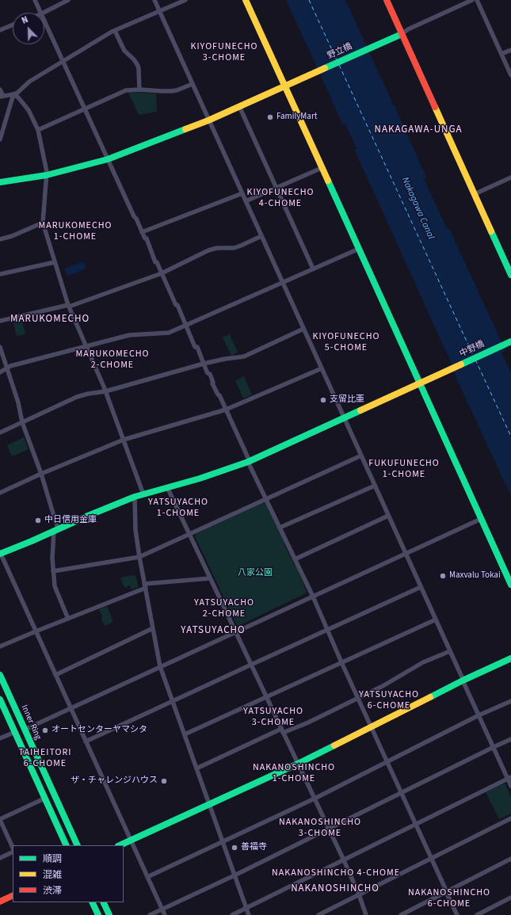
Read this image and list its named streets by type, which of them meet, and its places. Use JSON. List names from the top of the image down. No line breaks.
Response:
{"streets":{"street":["野立橋","中野橋","Inner Ring"]},"districts":["KIYOFUNECHO 3-CHOME","NAKAGAWA-UNGA","KIYOFUNECHO 4-CHOME","MARUKOMECHO 1-CHOME","MARUKOMECHO","KIYOFUNECHO 5-CHOME","MARUKOMECHO 2-CHOME","FUKUFUNECHO 1-CHOME","YATSUYACHO 1-CHOME","YATSUYACHO 2-CHOME","YATSUYACHO","YATSUYACHO 6-CHOME","YATSUYACHO 3-CHOME","TAIHEITORI 6-CHOME","NAKANOSHINCHO 1-CHOME","NAKANOSHINCHO 3-CHOME","NAKANOSHINCHO 4-CHOME","NAKANOSHINCHO","NAKANOSHINCHO 6-CHOME"],"water":["Nakagawa Canal"],"parks":["八家公園"],"places":["FamilyMart","支留比亜","中日信用金庫","Maxvalu Tokai","オートセンターヤマシタ","ザ・チャレンジハウス","善福寺"],"legend":["順調","混雑","渋滞"],"north":"top left"}
